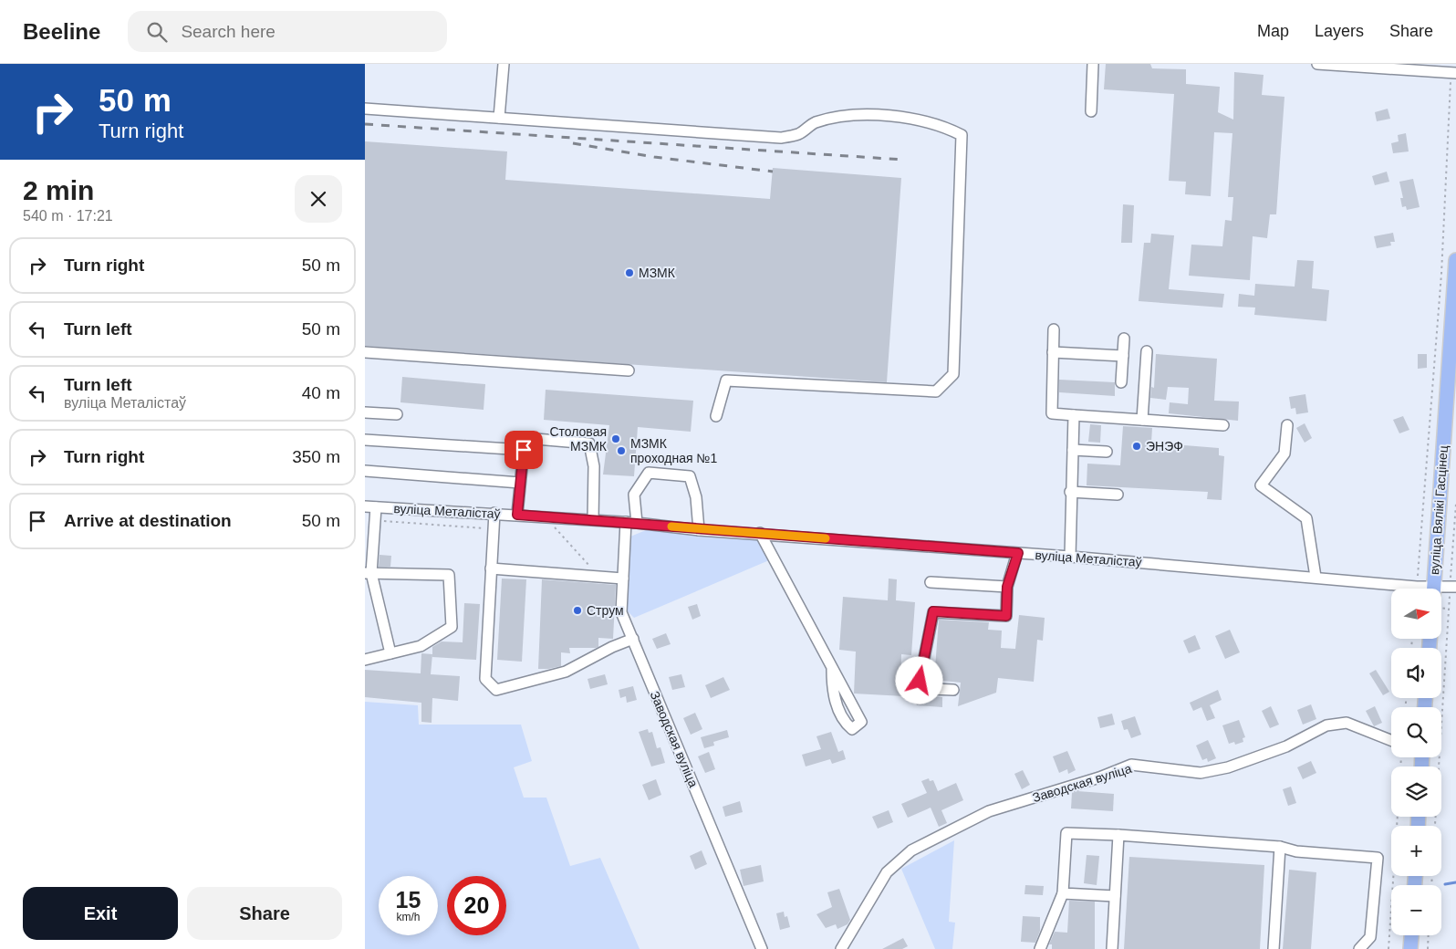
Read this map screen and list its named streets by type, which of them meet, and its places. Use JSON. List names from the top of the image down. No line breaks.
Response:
{"streets":{"main road":["вуліца Вялікі Гасцінец"],"street":["вуліца Металістаў","Заводская вуліца"]},"crossings":[["вуліца Металістаў","Заводская вуліца"]],"places":["МЗМК","Столовая МЗМК","ЭНЭФ","МЗМК проходная №1","Струм"],"north":"right","page":{"header":"Beeline","search":"Search here","nav":["Map","Layers","Share"],"turn":["50 m","Turn right"],"heading":["2 min","540 m · 17:21"],"list":[{"name":"Turn right","value":"50 m"},{"name":"Turn left","value":"50 m"},{"name":"Turn left","note":"вуліца Металістаў","value":"40 m"},{"name":"Turn right","value":"350 m"},{"name":"Arrive at destination","value":"50 m"}],"map_buttons":["+","−"],"speed":"15 km/h","limit":"20","buttons":["Exit","Share"]}}
